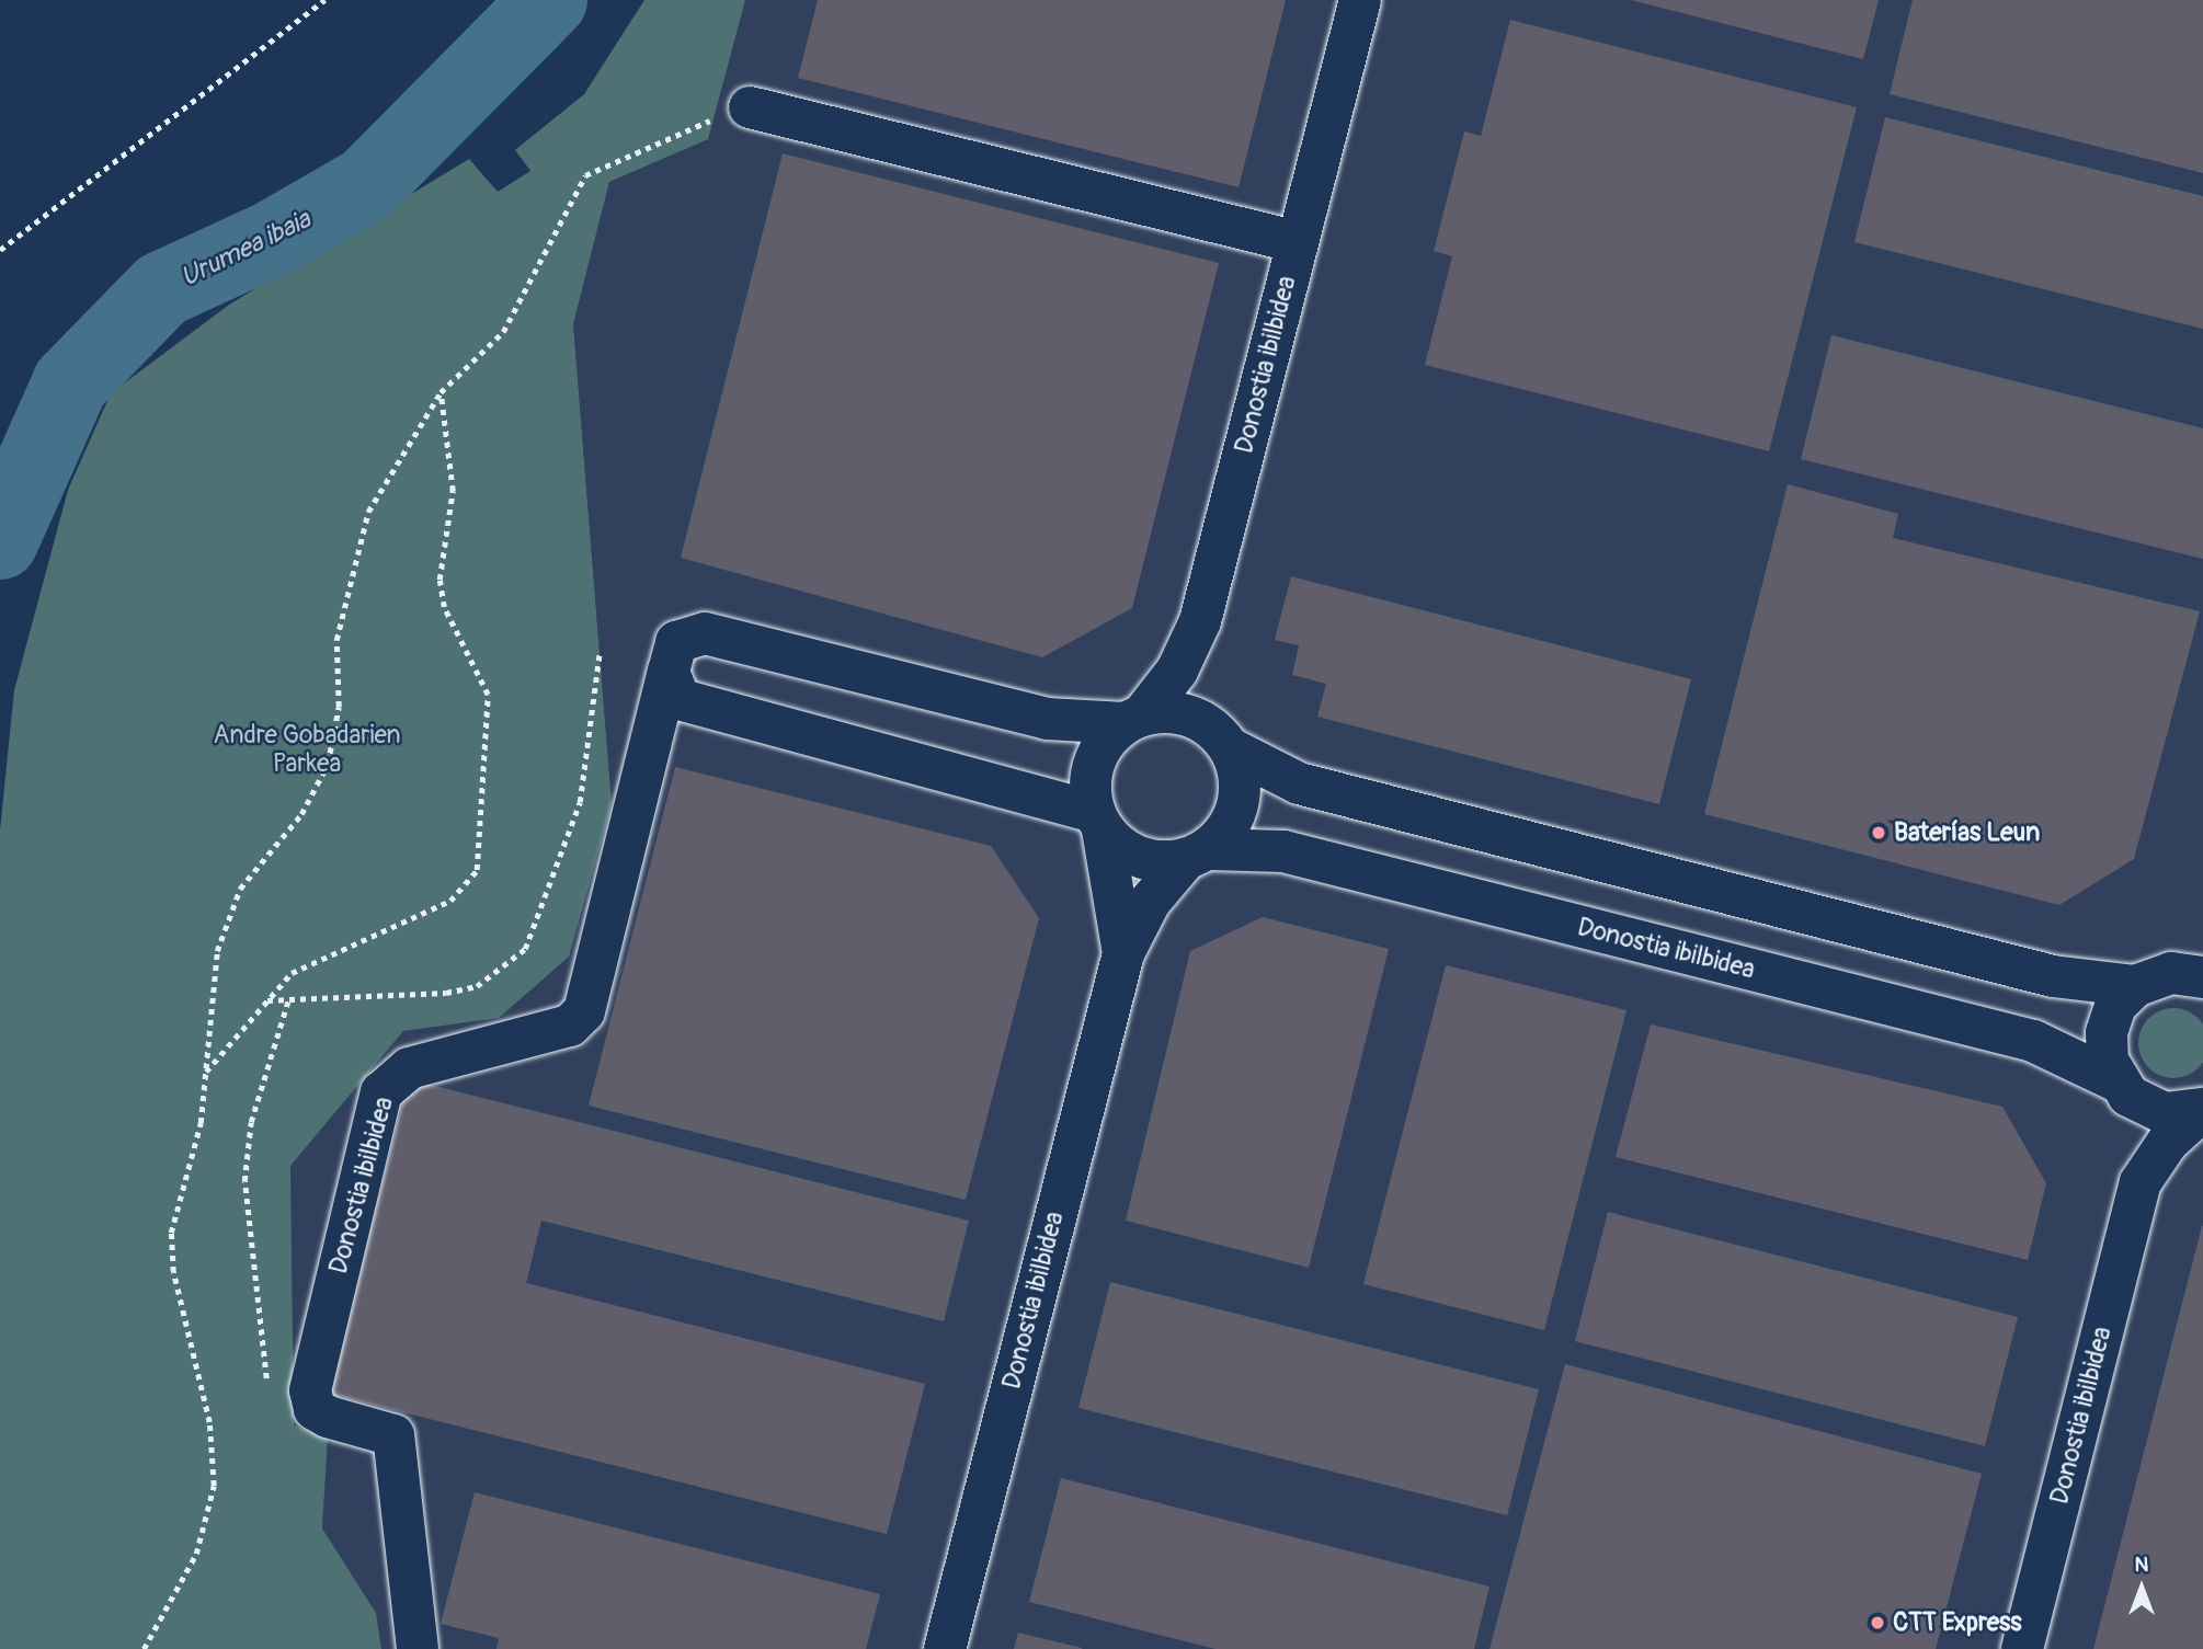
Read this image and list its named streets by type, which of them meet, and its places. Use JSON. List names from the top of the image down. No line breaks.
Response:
{"streets":{"street":["Donostia ibilbidea"]},"water":["Urumea ibaia"],"parks":["Andre Gobadarien Parkea"],"places":["Baterías Leun","CTT Express"],"north":"top"}
